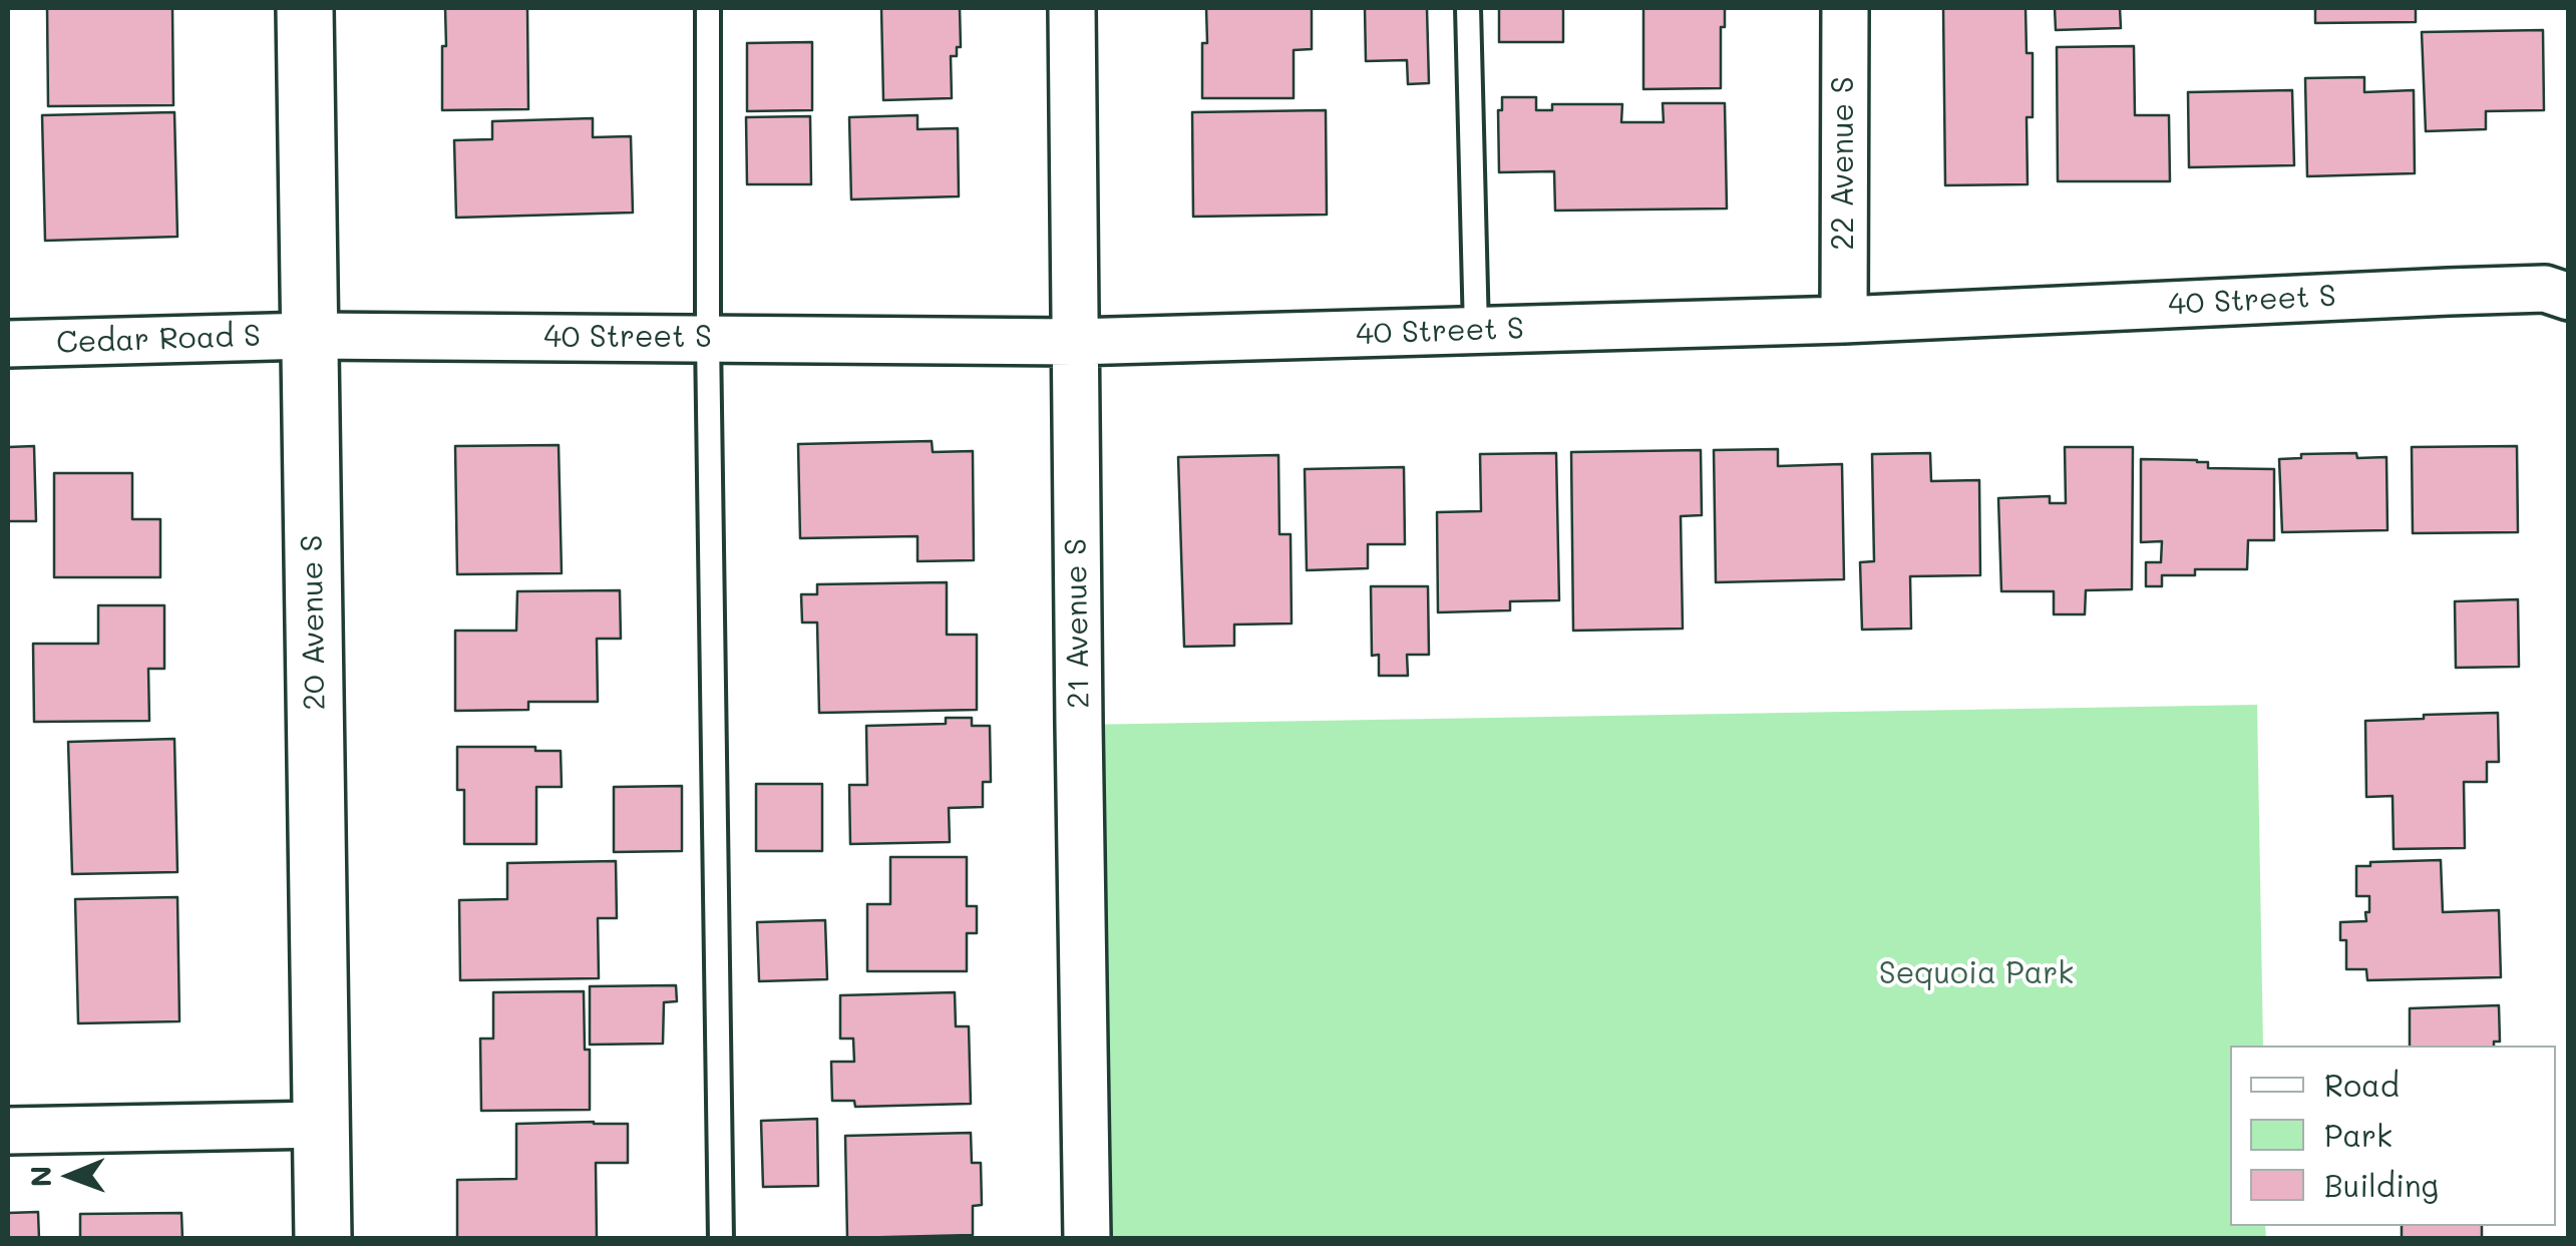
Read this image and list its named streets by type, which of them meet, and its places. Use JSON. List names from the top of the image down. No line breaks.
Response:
{"streets":{"street":["22 Avenue S","40 Street S","Cedar Road S","20 Avenue S","21 Avenue S"]},"crossings":[["22 Avenue S","40 Street S"],["40 Street S","Cedar Road S"],["40 Street S","20 Avenue S"],["40 Street S","21 Avenue S"],["Cedar Road S","20 Avenue S"]],"parks":["Sequoia Park"],"legend":["Road","Park","Building"],"north":"left"}
